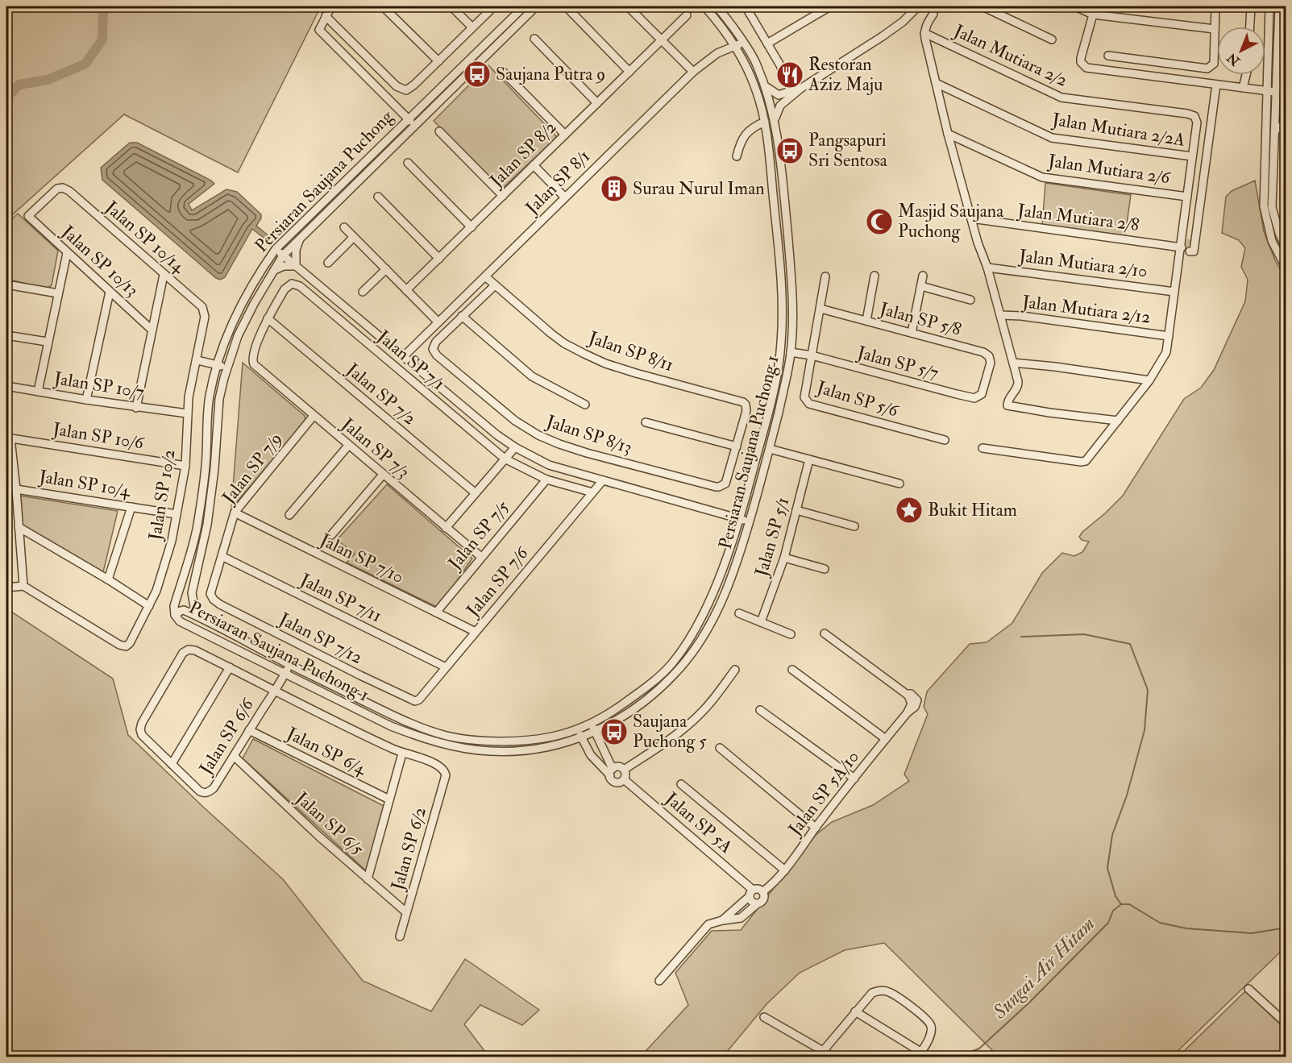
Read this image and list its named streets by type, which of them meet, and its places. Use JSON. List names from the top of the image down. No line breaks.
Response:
{"streets":{"street":["Jalan Mutiara 2/2","Jalan Mutiara 2/2A","Jalan SP 8/2","Jalan Mutiara 2/6","Persiaran Saujana Puchong","Jalan SP 8/1","Jalan Mutiara 2/8","Jalan SP 10/14","Jalan SP 10/13","Jalan Mutiara 2/10","Jalan Mutiara 2/12","Jalan SP 5/8","Jalan SP 8/11","Jalan SP 7/1","Jalan SP 5/7","Jalan SP 10/7","Jalan SP 7/2","Jalan SP 5/6","Jalan SP 8/13","Jalan SP 10/6","Jalan SP 7/3","Persiaran Saujana Puchong 1","Jalan SP 7/9","Jalan SP 10/4","Jalan SP 10/2","Jalan SP 7/5","Jalan SP 5/1","Jalan SP 7/10","Jalan SP 7/6","Jalan SP 7/11","Jalan SP 7/12","Jalan SP 6/6","Jalan SP 6/4","Jalan SP 5A/10","Jalan SP 5A","Jalan SP 6/5","Jalan SP 6/2"]},"crossings":[["Jalan Mutiara 2/2","Jalan Mutiara 2/2A"],["Persiaran Saujana Puchong","Persiaran Saujana Puchong 1"],["Jalan SP 8/1","Jalan SP 8/11"],["Jalan SP 8/1","Persiaran Saujana Puchong 1"],["Jalan SP 10/14","Jalan SP 10/13"],["Jalan SP 10/14","Jalan SP 10/2"],["Jalan SP 5/8","Jalan SP 5/7"],["Jalan SP 5/8","Jalan SP 5/6"],["Jalan SP 8/11","Jalan SP 8/13"],["Jalan SP 7/1","Jalan SP 7/2"],["Jalan SP 7/1","Jalan SP 7/3"],["Jalan SP 7/1","Jalan SP 7/5"],["Jalan SP 7/1","Jalan SP 7/6"],["Jalan SP 5/7","Jalan SP 5/6"],["Jalan SP 5/7","Persiaran Saujana Puchong 1"],["Jalan SP 10/7","Jalan SP 10/2"],["Jalan SP 10/6","Jalan SP 10/2"],["Jalan SP 7/3","Jalan SP 7/9"],["Jalan SP 7/3","Jalan SP 7/5"],["Persiaran Saujana Puchong 1","Jalan SP 6/6"],["Persiaran Saujana Puchong 1","Jalan SP 5A"],["Jalan SP 7/9","Jalan SP 7/10"],["Jalan SP 7/9","Jalan SP 7/11"],["Jalan SP 7/9","Jalan SP 7/12"],["Jalan SP 10/4","Jalan SP 10/2"],["Jalan SP 7/5","Jalan SP 7/10"],["Jalan SP 7/10","Jalan SP 7/6"],["Jalan SP 7/6","Jalan SP 7/11"],["Jalan SP 7/6","Jalan SP 7/12"],["Jalan SP 6/6","Jalan SP 6/4"],["Jalan SP 6/6","Jalan SP 6/5"],["Jalan SP 5A/10","Jalan SP 5A"],["Jalan SP 6/5","Jalan SP 6/2"]],"water":["Sungai Air Hitam"],"places":{"bus stop":["Saujana Putra 9","Pangsapuri Sri Sentosa","Saujana Puchong 5"],"restaurant":["Restoran Aziz Maju"],"building":["Surau Nurul Iman"],"mosque":["Masjid Saujana Puchong"],"place":["Bukit Hitam"]},"north":"bottom left"}
